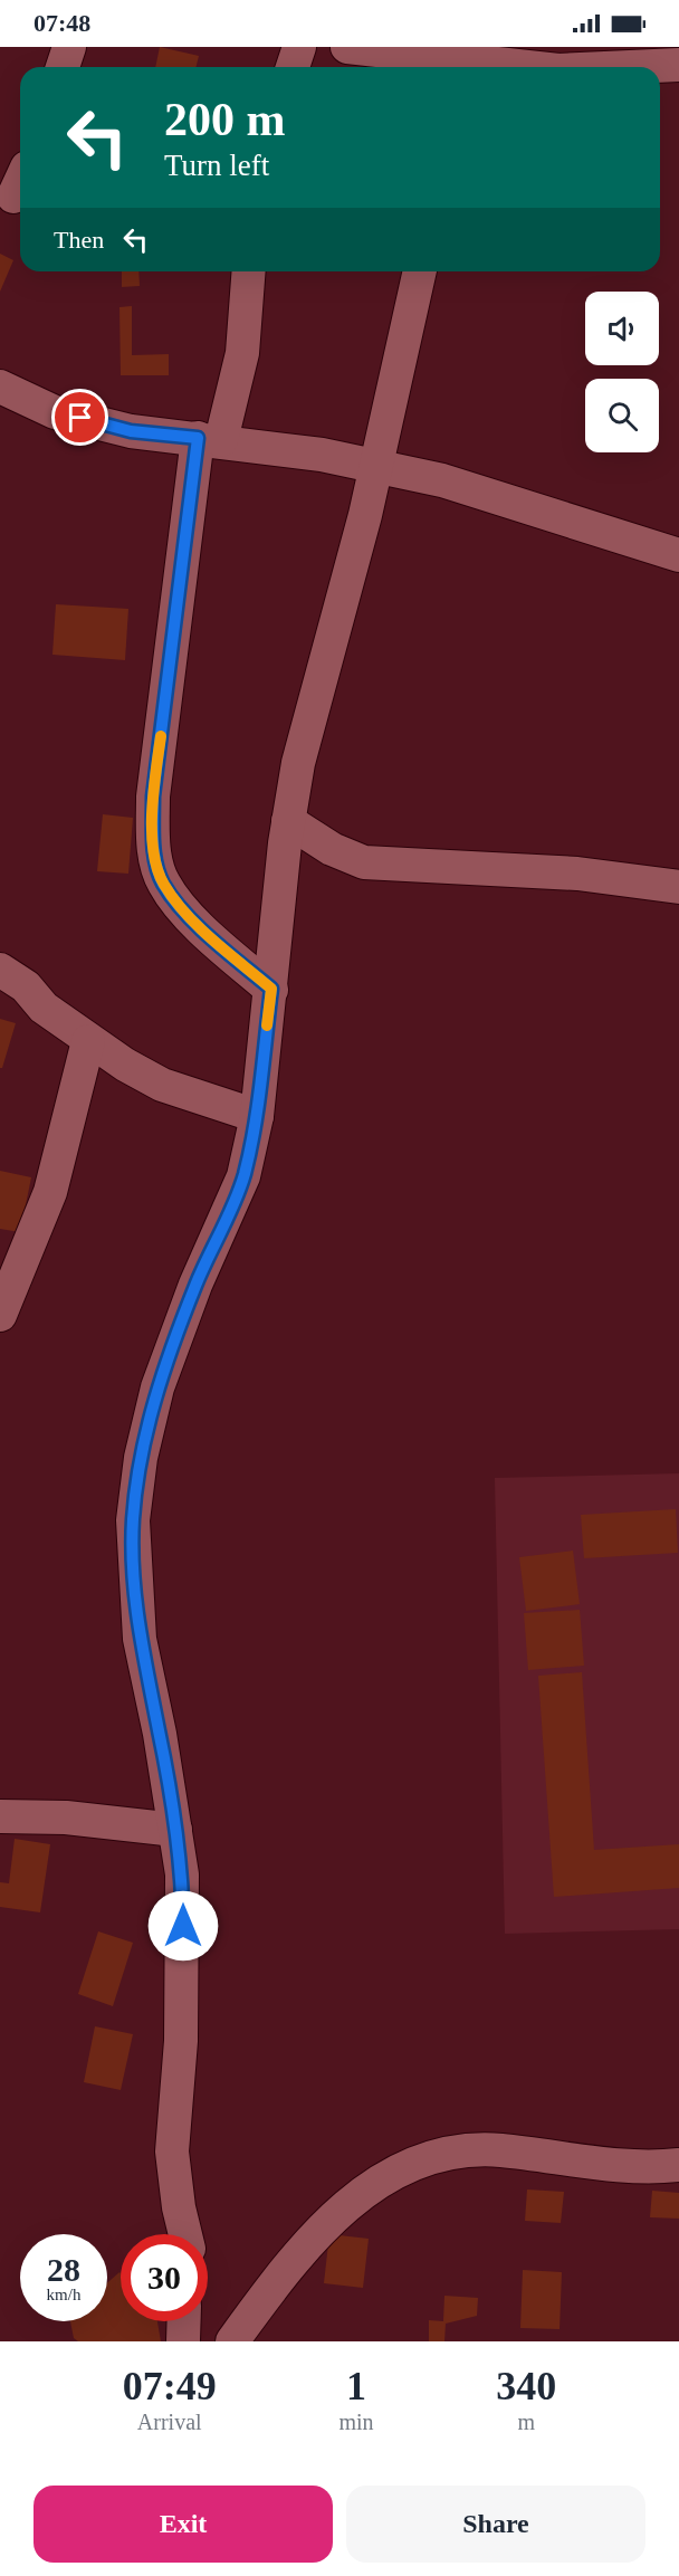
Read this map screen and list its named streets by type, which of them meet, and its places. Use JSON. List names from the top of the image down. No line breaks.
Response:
{"page":{"status":"07:48","turn":["200 m","Turn left"],"then":"Then","speed":"28 km/h","limit":"30","eta":["07:49","Arrival","1","min","340","m"],"buttons":["Exit","Share"]}}
